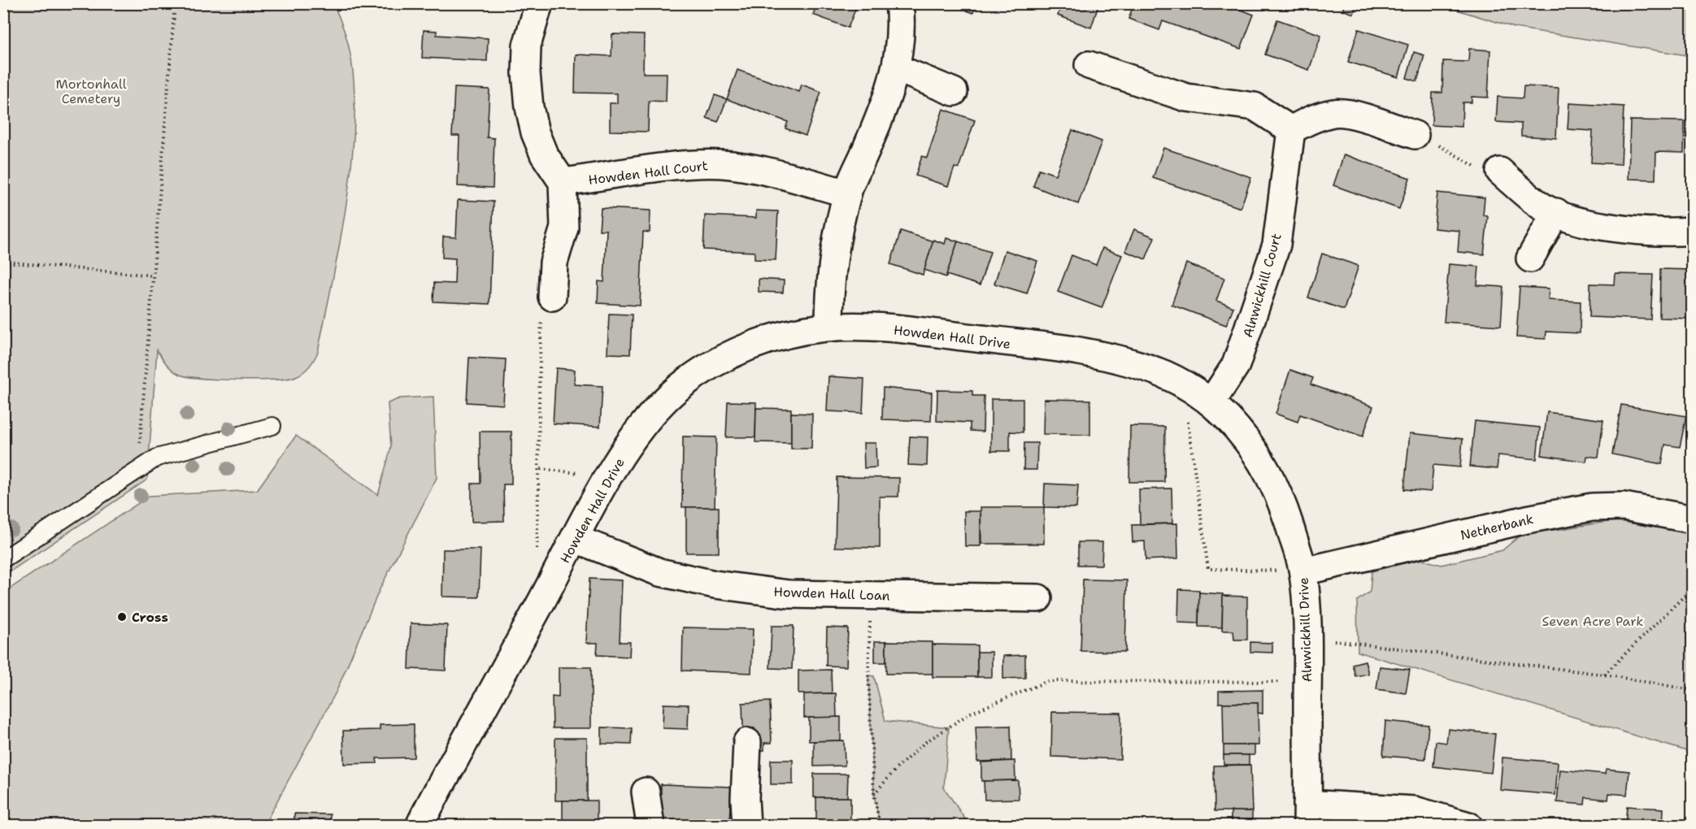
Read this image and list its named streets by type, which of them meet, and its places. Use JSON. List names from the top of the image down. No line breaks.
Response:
{"streets":{"street":["Howden Hall Court","Alnwickhill Court","Howden Hall Drive","Netherbank","Howden Hall Loan","Alnwickhill Drive"]},"crossings":[["Alnwickhill Court","Howden Hall Drive"],["Alnwickhill Court","Alnwickhill Drive"],["Howden Hall Drive","Howden Hall Loan"],["Howden Hall Drive","Alnwickhill Drive"],["Netherbank","Alnwickhill Drive"]],"parks":["Mortonhall Cemetery","Seven Acre Park"],"places":["Cross"]}
